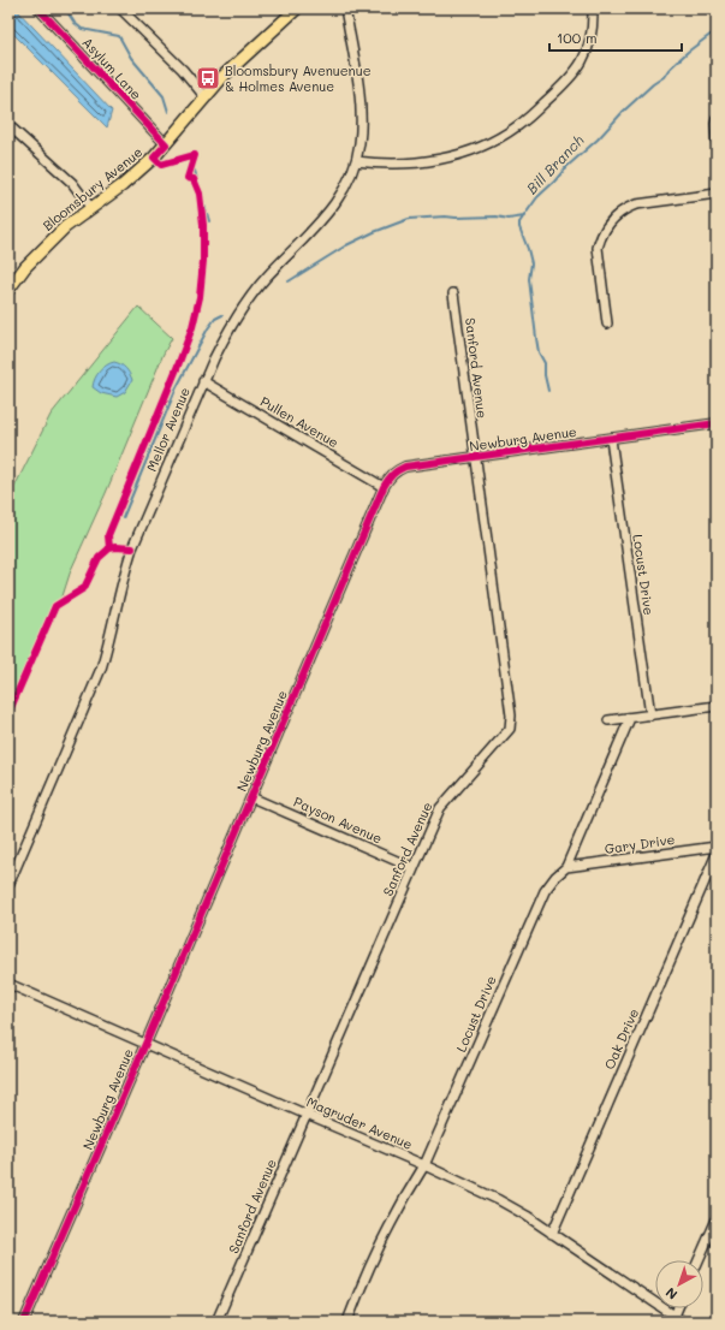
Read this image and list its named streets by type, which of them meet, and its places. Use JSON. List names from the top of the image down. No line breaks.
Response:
{"streets":{"main road":["Bloomsbury Avenue"],"street":["Asylum Lane","Sanford Avenue","Pullen Avenue","Mellor Avenue","Newburg Avenue","Locust Drive","Payson Avenue","Gary Drive","Oak Drive","Magruder Avenue"]},"crossings":[["Asylum Lane","Bloomsbury Avenue"],["Sanford Avenue","Newburg Avenue"],["Sanford Avenue","Payson Avenue"],["Sanford Avenue","Magruder Avenue"],["Pullen Avenue","Mellor Avenue"],["Pullen Avenue","Newburg Avenue"],["Newburg Avenue","Locust Drive"],["Newburg Avenue","Payson Avenue"],["Newburg Avenue","Magruder Avenue"],["Locust Drive","Gary Drive"],["Locust Drive","Magruder Avenue"],["Oak Drive","Magruder Avenue"]],"water":["Bill Branch"],"places":{"bus stop":["Bloomsbury Avenuenue & Holmes Avenue"]},"scale_bar":"100 m","north":"bottom left"}
